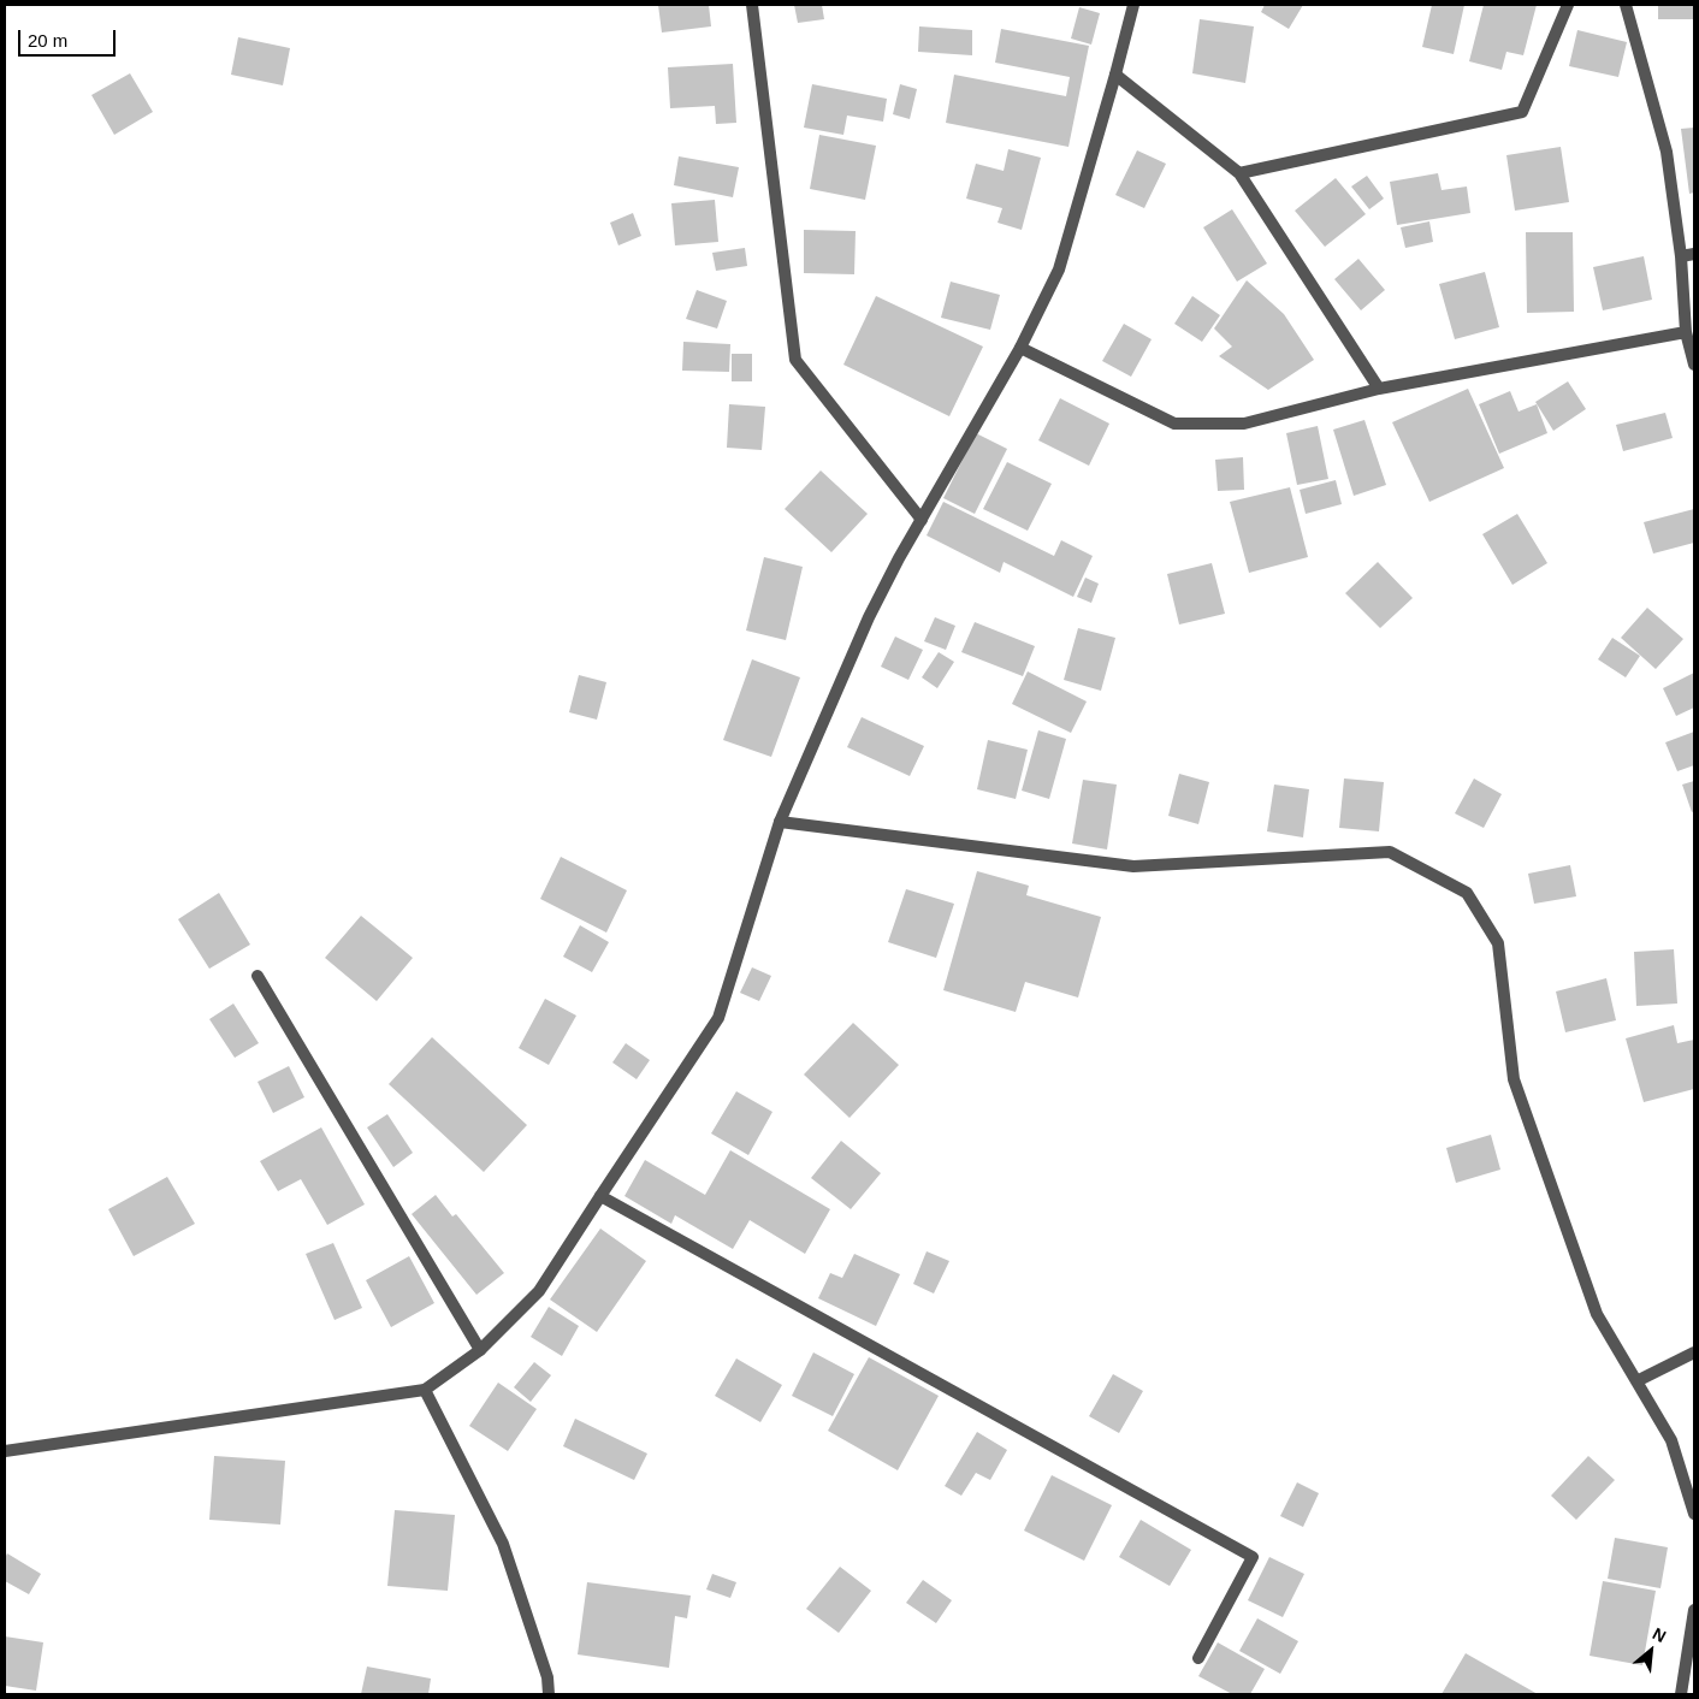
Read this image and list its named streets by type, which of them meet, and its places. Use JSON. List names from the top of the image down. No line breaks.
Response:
{"scale_bar":"20 m","north":"top right"}
